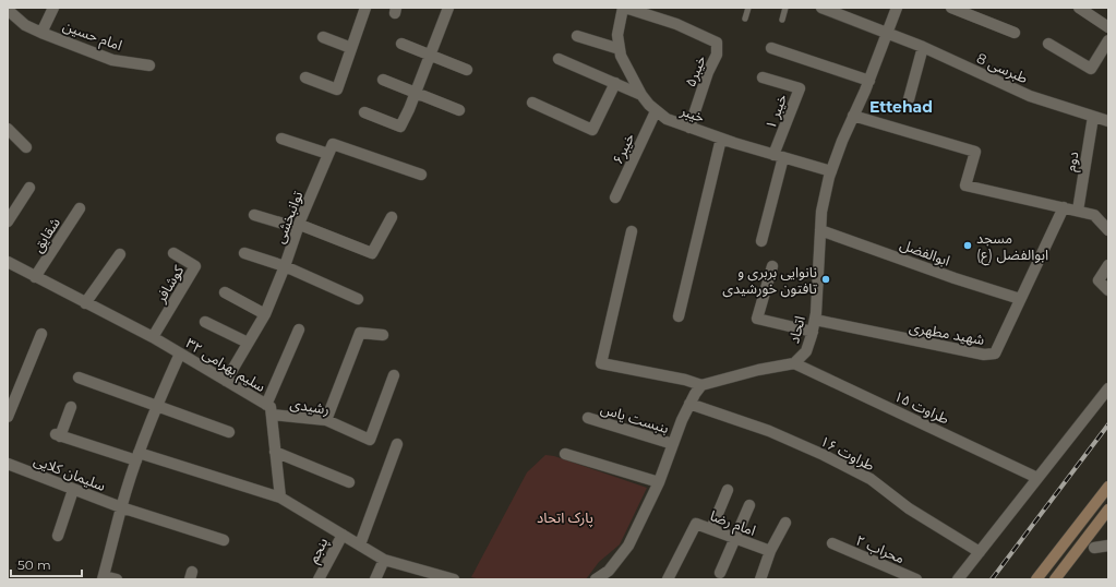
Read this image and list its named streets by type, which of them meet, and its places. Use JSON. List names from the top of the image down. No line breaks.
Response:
{"streets":{"street":["امام حسین","طبرسی 8","خیبر۵","خیبر ۱","خیبر","خیبر۶","دوم","توانبخشی","شقایق","ابوالفضل","کوشافر","اتحاد","شهید مطهری","سلیم بهرامی ۳۲","رشیدی","طراوت ۱۵","بنبست یاس","طراوت ۱۶","سلیمان کلایی","امام رضا","محراب ۲","پنجم"]},"crossings":[["طبرسی 8","دوم"],["طبرسی 8","اتحاد"],["خیبر۵","خیبر"],["خیبر ۱","خیبر"],["خیبر","خیبر۶"],["خیبر","اتحاد"],["توانبخشی","سلیم بهرامی ۳۲"],["شقایق","سلیم بهرامی ۳۲"],["ابوالفضل","اتحاد"],["ابوالفضل","شهید مطهری"],["کوشافر","سلیم بهرامی ۳۲"],["اتحاد","شهید مطهری"],["اتحاد","طراوت ۱۵"],["سلیم بهرامی ۳۲","رشیدی"]],"districts":["Ettehad"],"parks":["پارک اتحاد"],"places":["مسجد ابوالفضل (ع)","نانوایی بربری و تافتون خورشیدی"],"scale_bar":"50 m"}
